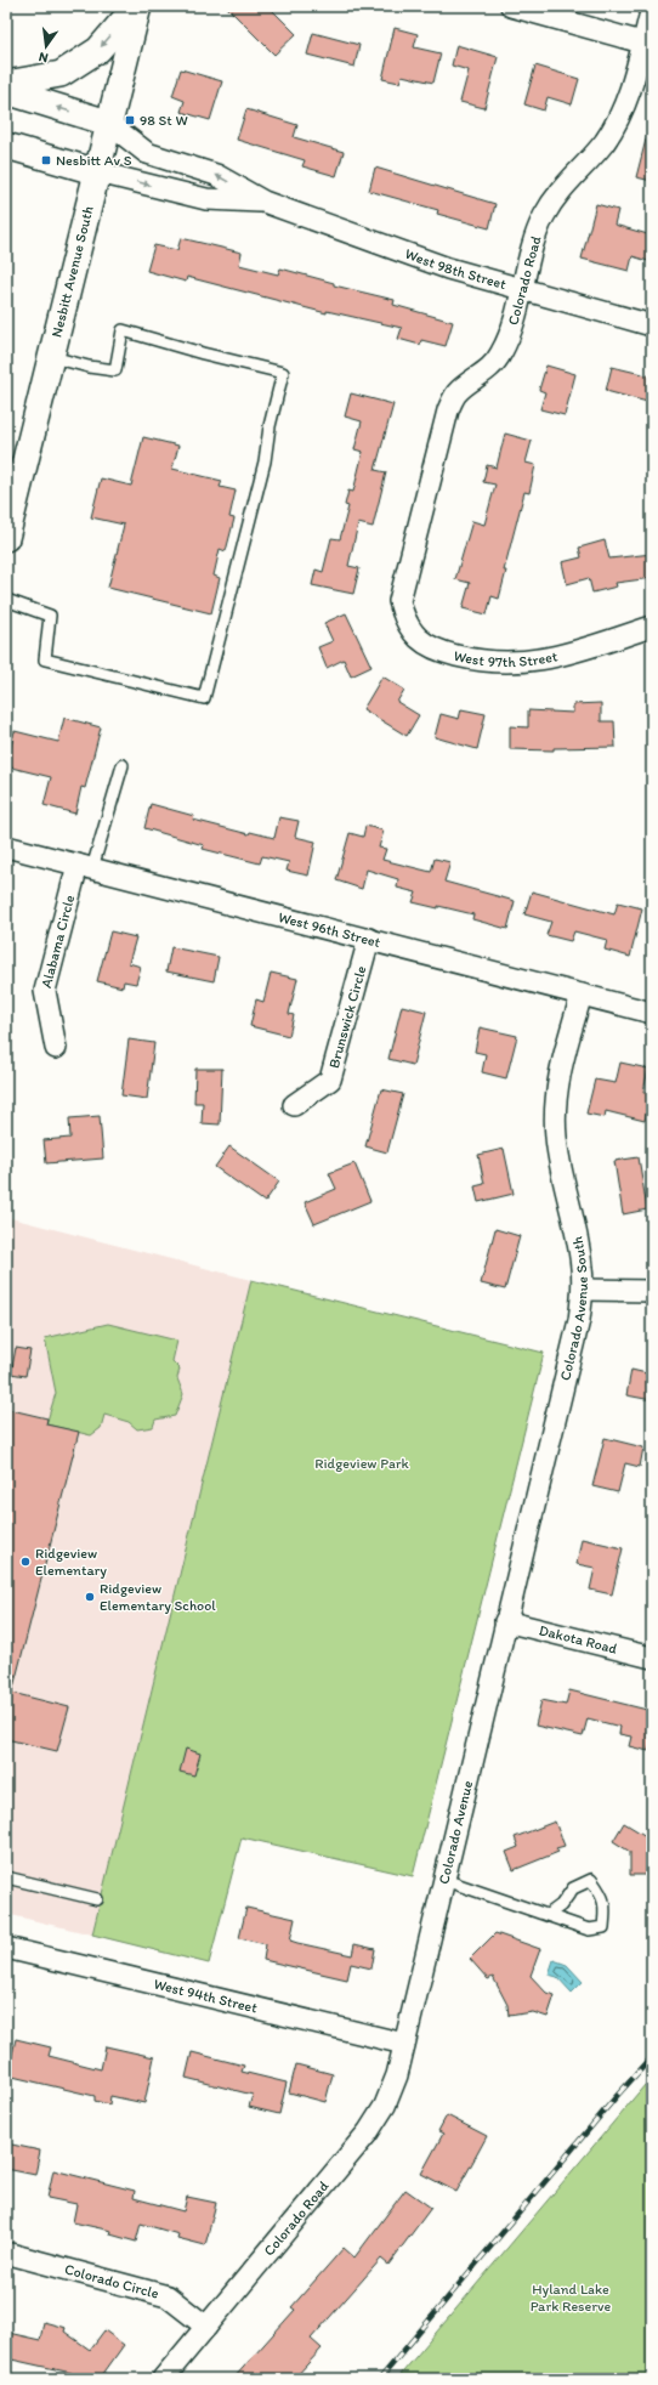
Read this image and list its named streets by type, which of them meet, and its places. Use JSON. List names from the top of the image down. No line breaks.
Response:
{"streets":{"street":["West 98th Street","Nesbitt Avenue South","Colorado Road","West 97th Street","West 96th Street","Alabama Circle","Brunswick Circle","Colorado Avenue South","Dakota Road","Colorado Avenue","West 94th Street","Colorado Circle"]},"crossings":[["West 98th Street","Nesbitt Avenue South"],["West 98th Street","Colorado Road"],["Colorado Road","West 97th Street"],["Colorado Road","Colorado Avenue"],["Colorado Road","West 94th Street"],["Colorado Road","Colorado Circle"],["West 96th Street","Alabama Circle"],["West 96th Street","Brunswick Circle"],["West 96th Street","Colorado Avenue South"],["Colorado Avenue South","Dakota Road"],["Colorado Avenue South","Colorado Avenue"],["Dakota Road","Colorado Avenue"],["Colorado Avenue","West 94th Street"]],"parks":["Ridgeview Park","Hyland Lake Park Reserve"],"places":{"transit":["98 St W","Nesbitt Av S"],"other":["Ridgeview Elementary","Ridgeview Elementary School"]},"north":"bottom"}
